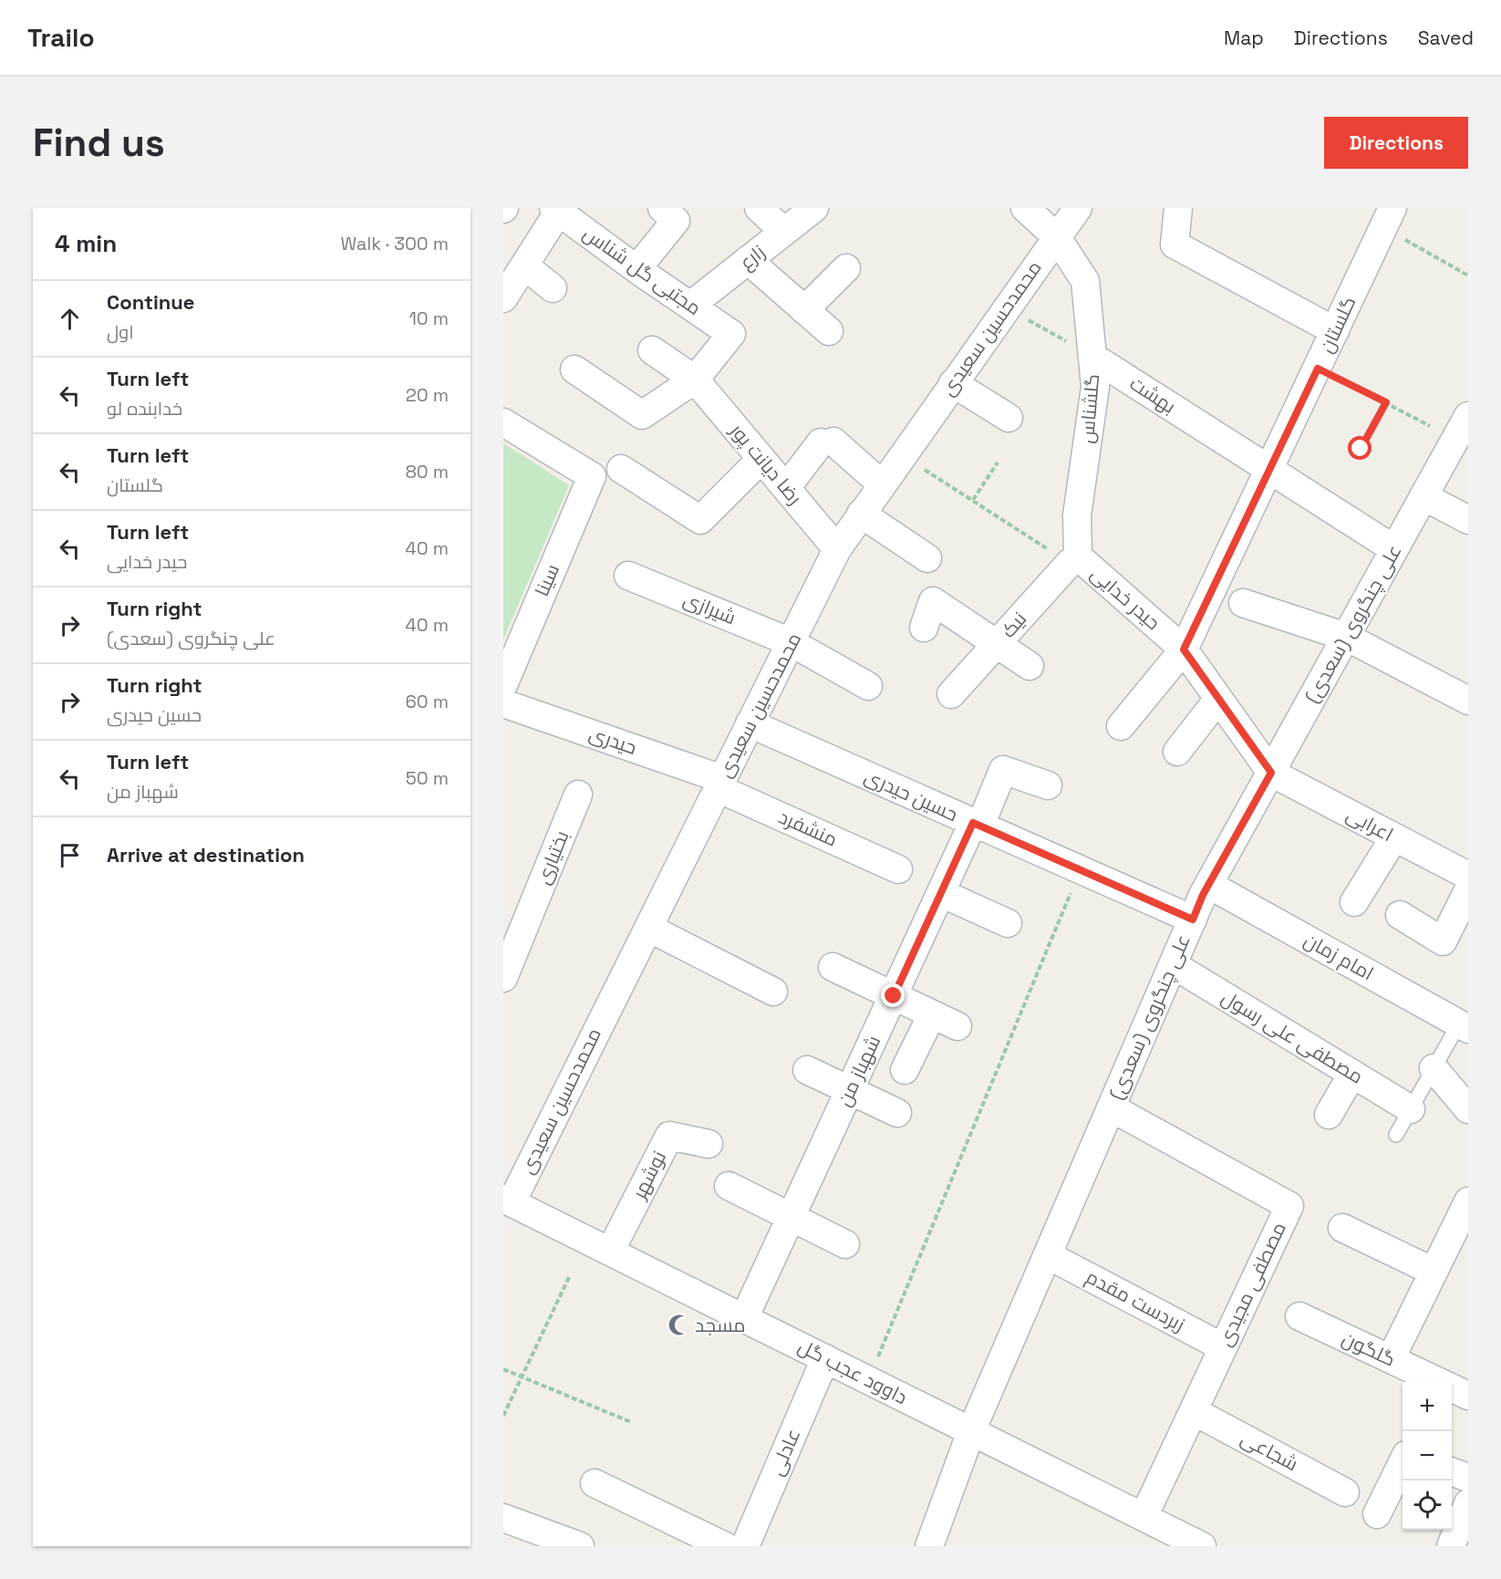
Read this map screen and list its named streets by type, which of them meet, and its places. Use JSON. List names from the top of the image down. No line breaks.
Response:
{"streets":{"street":["زارع","مجتبی گل شناس","گلستان","محمدحسین سعیدی","بهشت","گلشناس","رضا دیانت پور","سینا","حیدر خدایی","شیرازی","علی چنگروی (سعدی)","نیک","حیدری","حسین حیدری","اعرابی","منشفرد","بختیاری","امام زمان","مصطفی علی رسول","شهباز من","نوشهر","مصطفی مجیدی","زبردست مقدم","گلگون","داوود عجب گل","شجاعی","عادلی"]},"crossings":[["زارع","مجتبی گل شناس"],["مجتبی گل شناس","رضا دیانت پور"],["گلستان","بهشت"],["گلستان","حیدر خدایی"],["محمدحسین سعیدی","گلشناس"],["محمدحسین سعیدی","رضا دیانت پور"],["محمدحسین سعیدی","شیرازی"],["محمدحسین سعیدی","حیدری"],["محمدحسین سعیدی","حسین حیدری"],["محمدحسین سعیدی","منشفرد"],["محمدحسین سعیدی","داوود عجب گل"],["بهشت","گلشناس"],["بهشت","علی چنگروی (سعدی)"],["گلشناس","حیدر خدایی"],["گلشناس","نیک"],["حیدر خدایی","علی چنگروی (سعدی)"],["حیدر خدایی","نیک"],["حیدر خدایی","اعرابی"],["علی چنگروی (سعدی)","حسین حیدری"],["علی چنگروی (سعدی)","اعرابی"],["علی چنگروی (سعدی)","امام زمان"],["علی چنگروی (سعدی)","مصطفی علی رسول"],["علی چنگروی (سعدی)","مصطفی مجیدی"],["علی چنگروی (سعدی)","زبردست مقدم"],["علی چنگروی (سعدی)","داوود عجب گل"],["حیدری","منشفرد"],["حسین حیدری","شهباز من"],["شهباز من","داوود عجب گل"],["نوشهر","داوود عجب گل"],["مصطفی مجیدی","زبردست مقدم"],["مصطفی مجیدی","داوود عجب گل"],["مصطفی مجیدی","شجاعی"],["داوود عجب گل","عادلی"]],"places":{"mosque":["مسجد"]},"page":{"header":"Trailo","nav":["Map","Directions","Saved"],"buttons":"Directions","title":"Find us","heading":["4 min","Walk · 300 m"],"list":[["Continue","اول","10 m"],["Turn left","خدابنده لو","20 m"],["Turn left","گلستان","80 m"],["Turn left","حیدر خدایی","40 m"],["Turn right","علی چنگروی (سعدی)","40 m"],["Turn right","حسین حیدری","60 m"],["Turn left","شهباز من","50 m"],"Arrive at destination"],"map_buttons":["+","−"]}}
